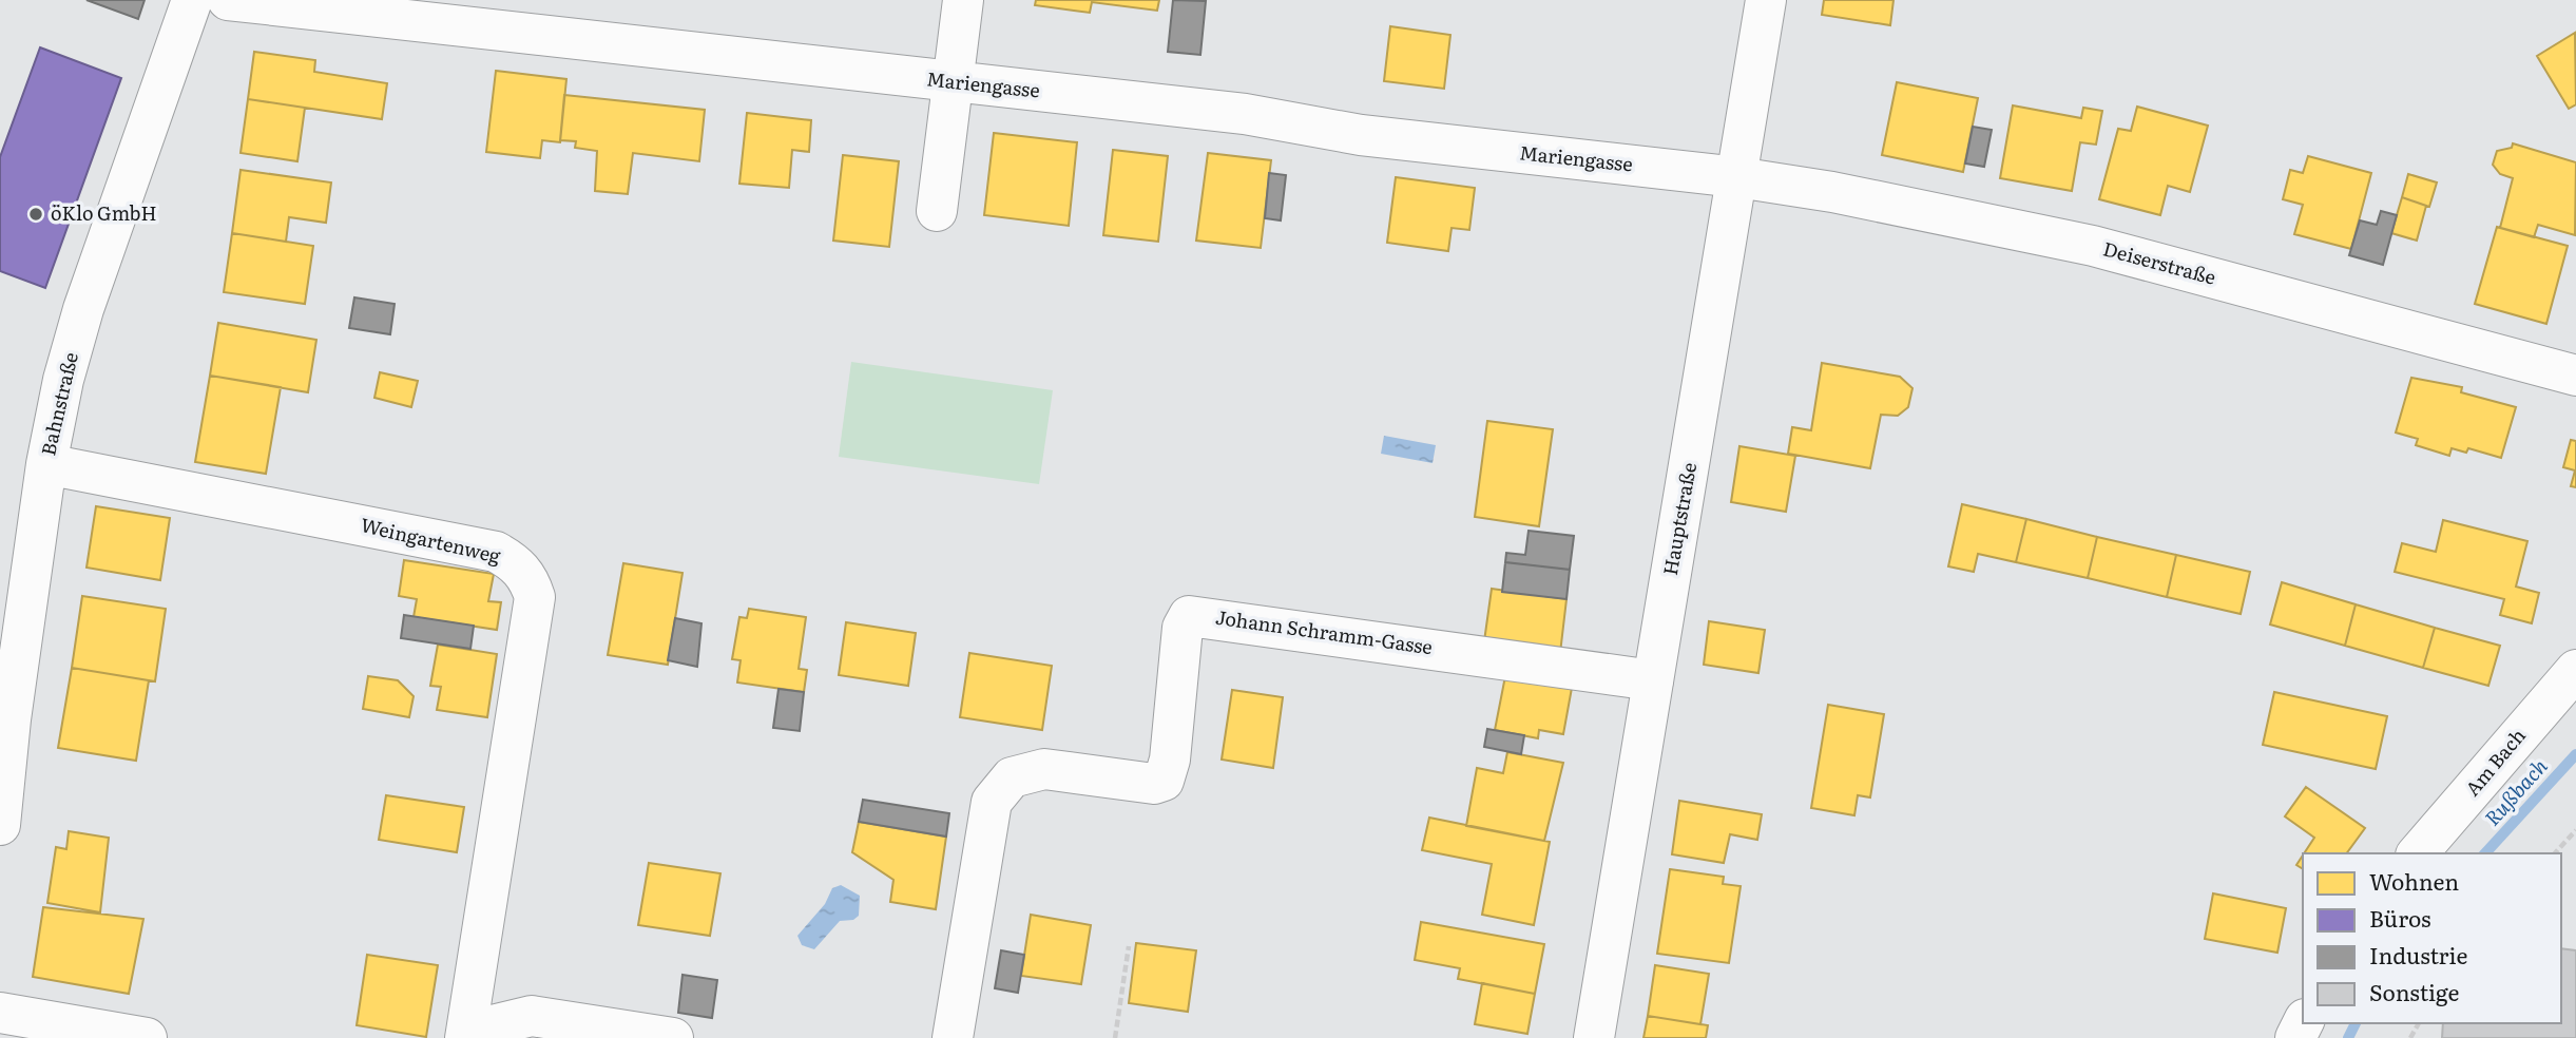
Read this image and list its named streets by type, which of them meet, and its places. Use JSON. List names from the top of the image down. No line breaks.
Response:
{"streets":{"street":["Mariengasse","Deiserstraße","Bahnstraße","Hauptstraße","Weingartenweg","Johann Schramm-Gasse","Am Bach"]},"crossings":[["Mariengasse","Deiserstraße"],["Mariengasse","Hauptstraße"],["Deiserstraße","Hauptstraße"],["Bahnstraße","Weingartenweg"],["Hauptstraße","Johann Schramm-Gasse"]],"water":["Rußbach"],"places":["öKlo GmbH"],"legend":["Wohnen","Büros","Industrie","Sonstige"]}
